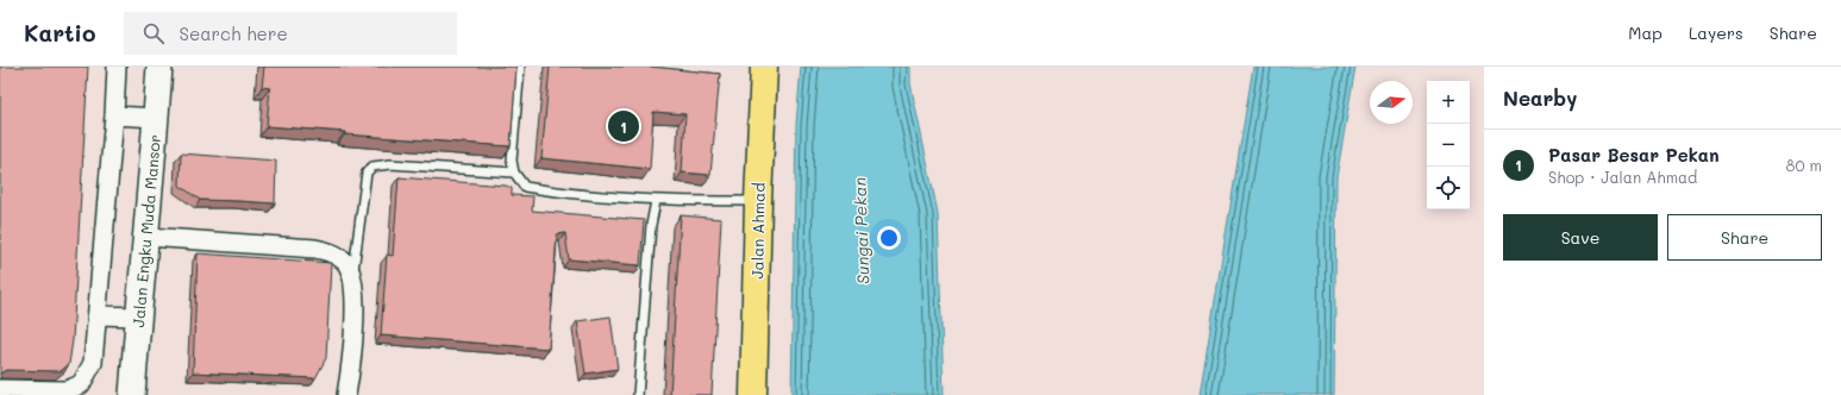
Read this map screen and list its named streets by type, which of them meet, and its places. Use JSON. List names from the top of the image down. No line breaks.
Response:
{"streets":{"highway":["Jalan Ahmad"],"street":["Jalan Engku Muda Mansor"]},"water":["Sungai Pekan"],"north":"right","page":{"header":"Kartio","search":"Search here","nav":["Map","Layers","Share"],"heading":"Nearby","map_buttons":["+","−"],"pins":"1","list":[{"mark":"1","name":"Pasar Besar Pekan","note":"Shop · Jalan Ahmad","value":"80 m"}],"buttons":["Save","Share"]}}
